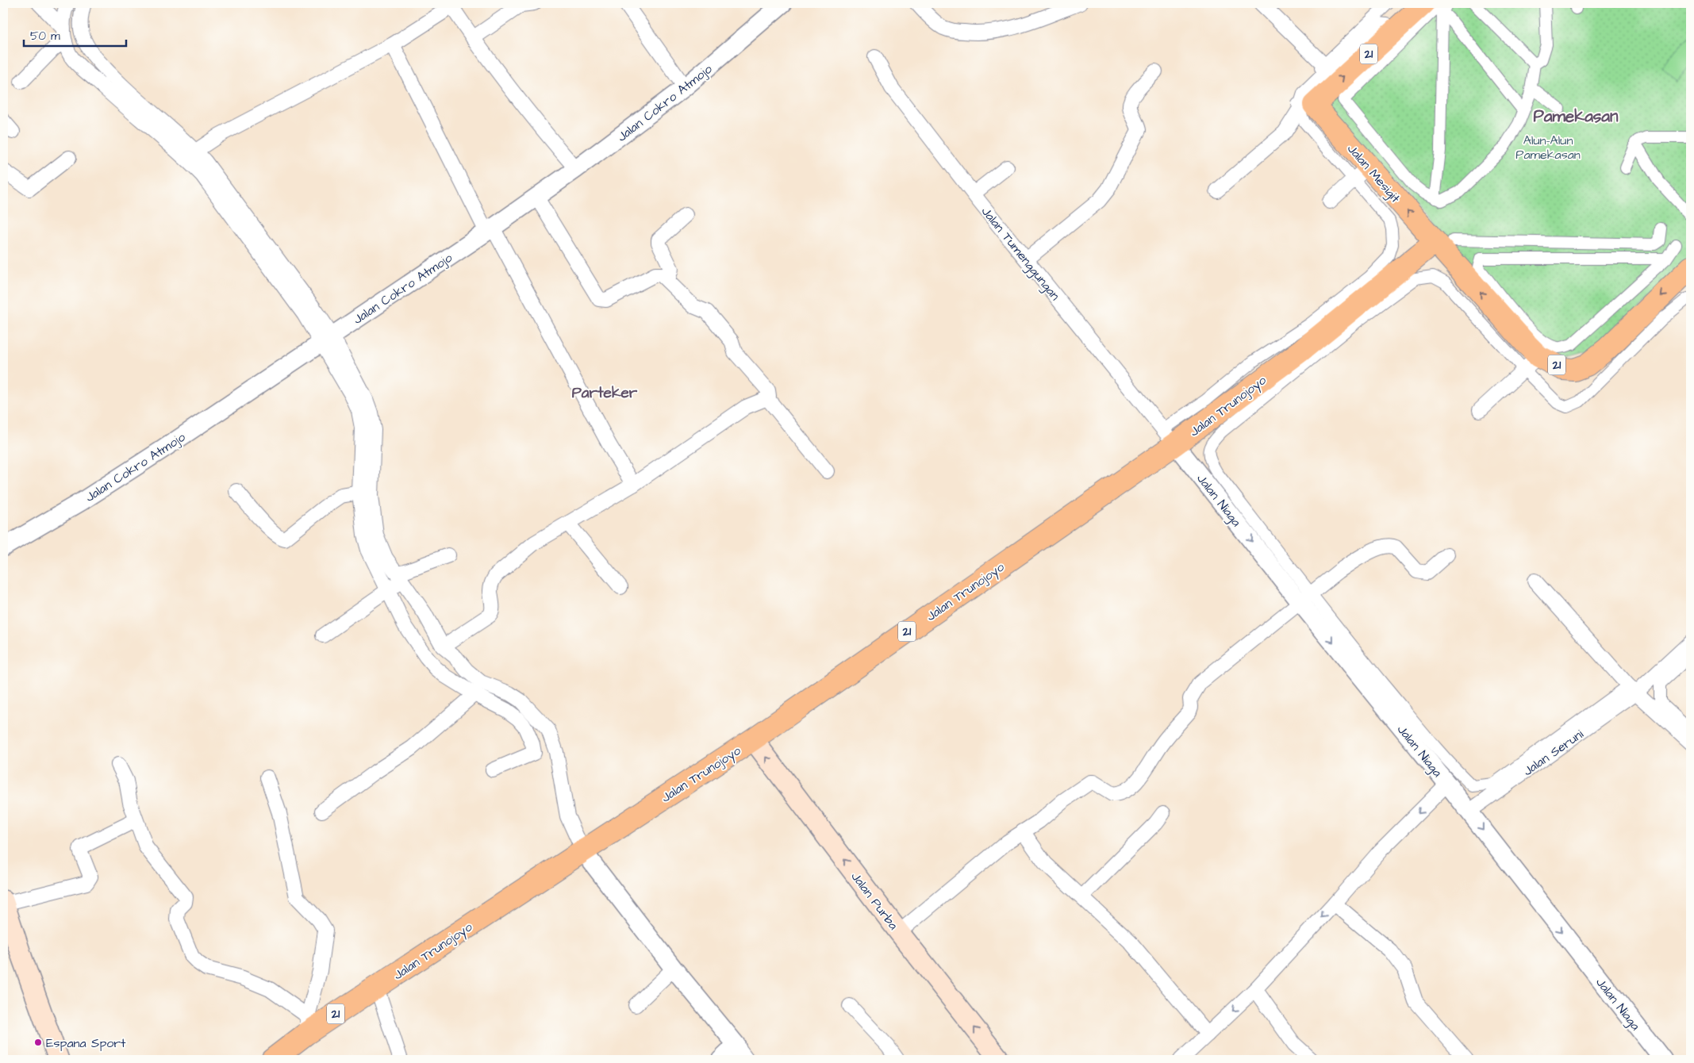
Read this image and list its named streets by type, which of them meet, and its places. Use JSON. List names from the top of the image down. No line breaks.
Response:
{"streets":{"highway":["21","Jalan Mesigit","Jalan Trunojoyo"],"main road":["Jalan Purba"],"street":["Jalan Cokro Atmojo","Jalan Tumenggungan","Jalan Niaga","Jalan Seruni"]},"crossings":[["21","Jalan Mesigit"],["21","Jalan Trunojoyo"],["Jalan Mesigit","Jalan Trunojoyo"],["Jalan Tumenggungan","Jalan Trunojoyo"],["Jalan Tumenggungan","Jalan Niaga"],["Jalan Trunojoyo","Jalan Niaga"],["Jalan Trunojoyo","Jalan Purba"],["Jalan Niaga","Jalan Seruni"]],"one_way":["Jalan Mesigit","Jalan Niaga","Jalan Purba"],"districts":["Pamekasan","Parteker"],"parks":["Alun-Alun Pamekasan"],"places":["Espana Sport"],"scale_bar":"50 m"}
